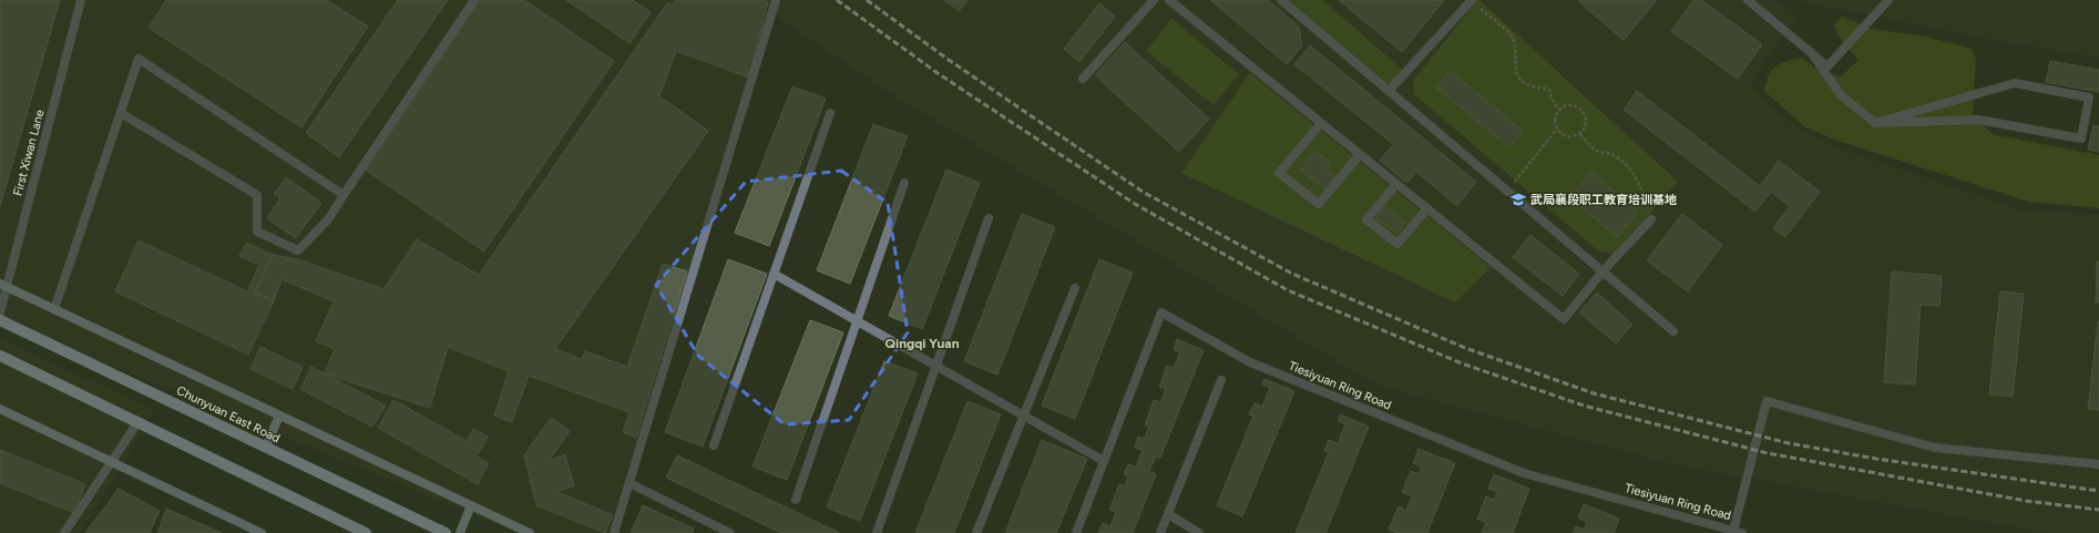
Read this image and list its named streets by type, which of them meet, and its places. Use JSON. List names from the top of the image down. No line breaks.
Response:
{"streets":{"main road":["Chunyuan East Road"],"street":["First Xiwan Lane","Tiesiyuan Ring Road"]},"districts":["Qingqi Yuan"],"places":{"school or university":["武局襄段职工教育培训基地"]}}
